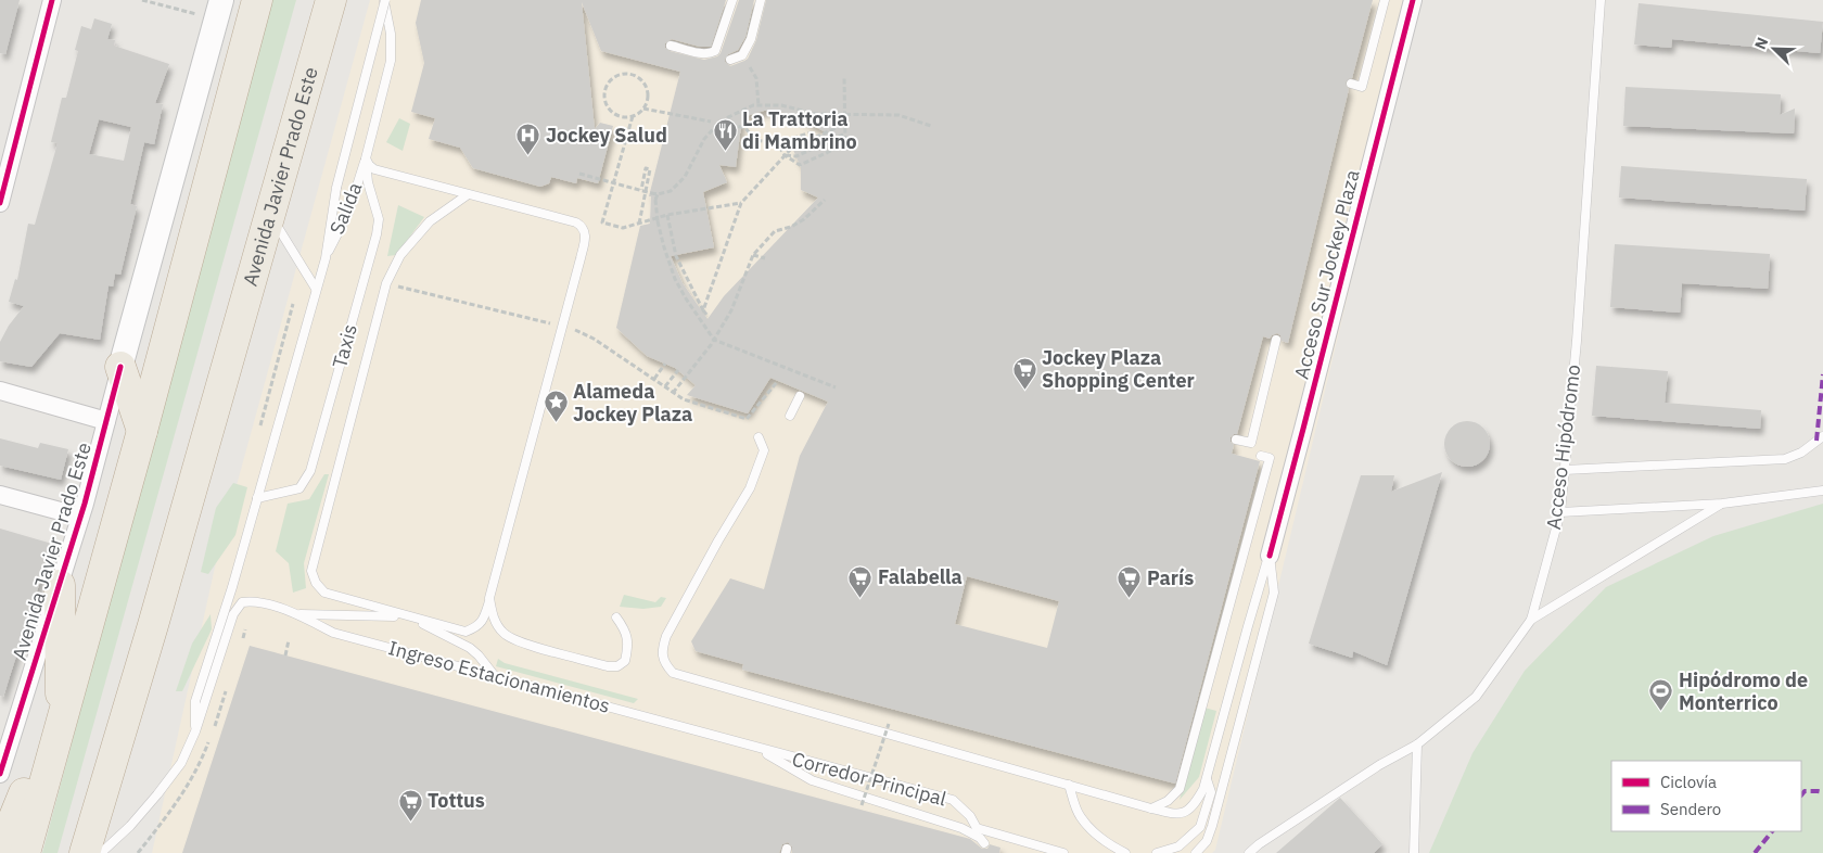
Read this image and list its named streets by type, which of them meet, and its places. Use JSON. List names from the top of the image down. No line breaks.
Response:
{"streets":{"highway":["Avenida Javier Prado Este"],"street":["Acceso Sur Jockey Plaza"],"lane":["Salida","Taxis","Acceso Hipódromo","Ingreso Estacionamientos","Corredor Principal"]},"crossings":[["Salida","Taxis"],["Ingreso Estacionamientos","Corredor Principal"]],"places":{"restaurant":["La Trattoria di Mambrino"],"hospital":["Jockey Salud"],"supermarket":["Jockey Plaza Shopping Center","Falabella","París","Tottus"],"place":["Alameda Jockey Plaza"],"sports":["Hipódromo de Monterrico"]},"legend":["Ciclovía","Sendero"],"north":"top left"}
